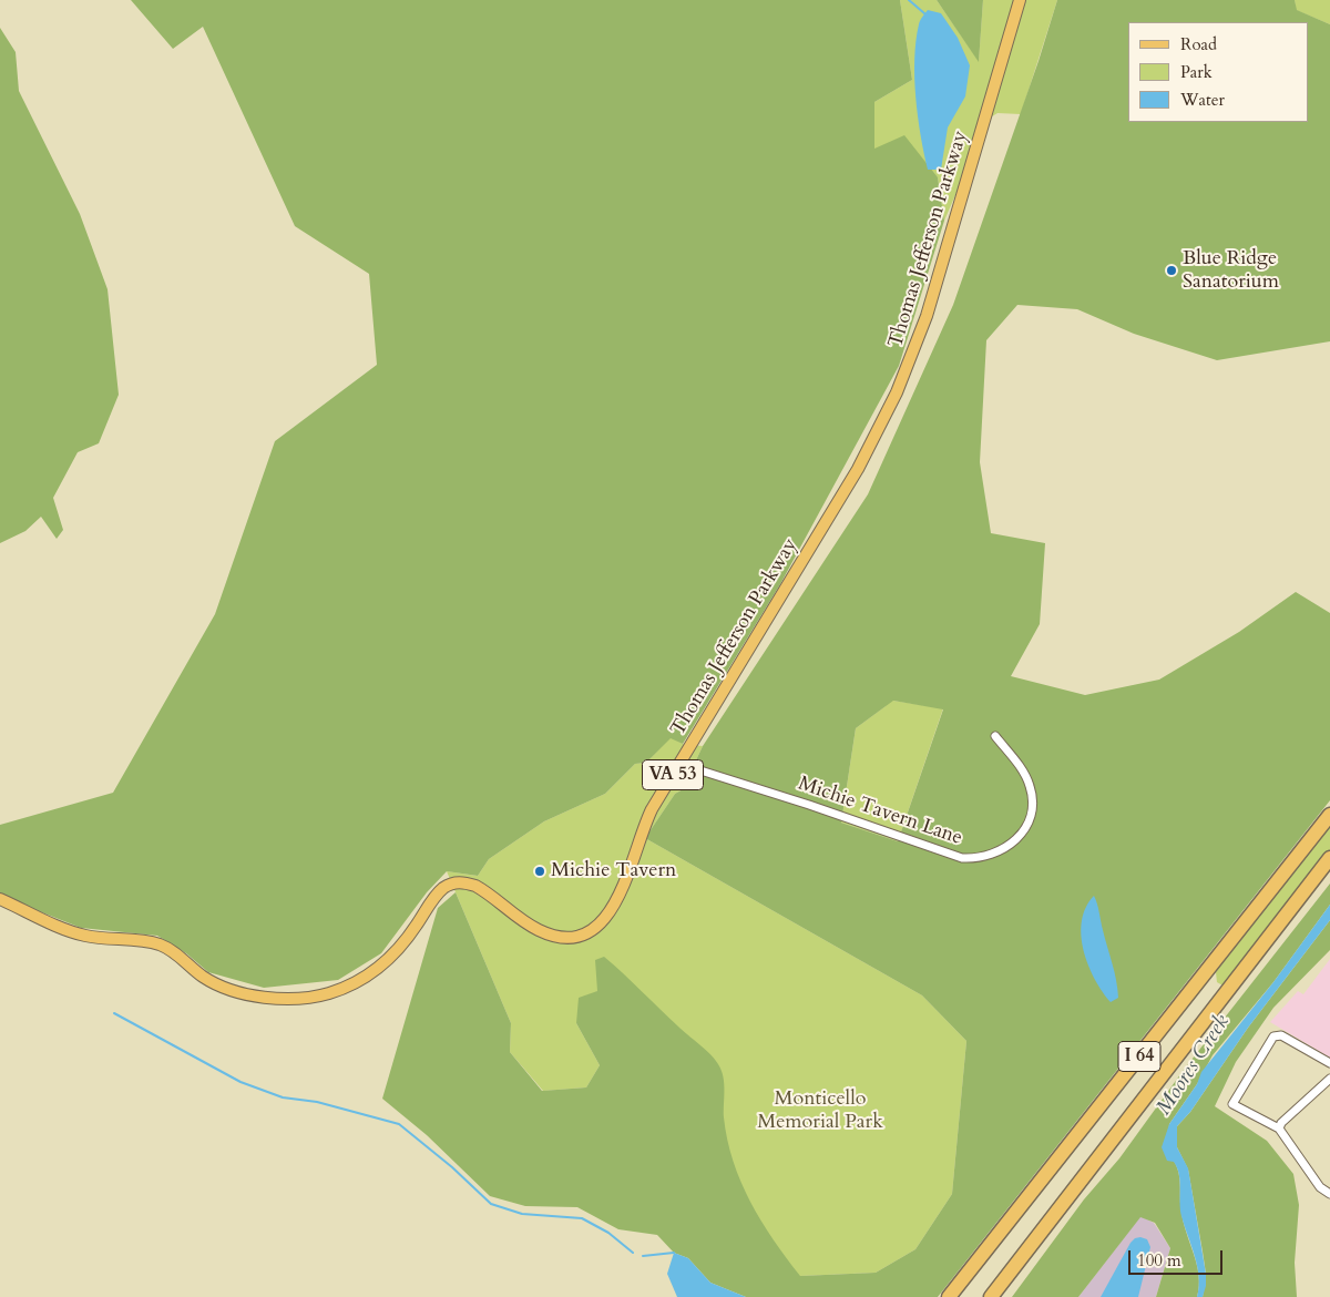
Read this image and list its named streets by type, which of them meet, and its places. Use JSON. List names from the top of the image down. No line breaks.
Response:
{"streets":{"highway":["I 64"],"main road":["Thomas Jefferson Parkway","VA 53"],"street":["Michie Tavern Lane"]},"crossings":[["Thomas Jefferson Parkway","Michie Tavern Lane"]],"water":["Moores Creek"],"parks":["Monticello Memorial Park"],"places":["Blue Ridge Sanatorium","Michie Tavern"],"legend":["Road","Park","Water"],"scale_bar":"100 m"}
